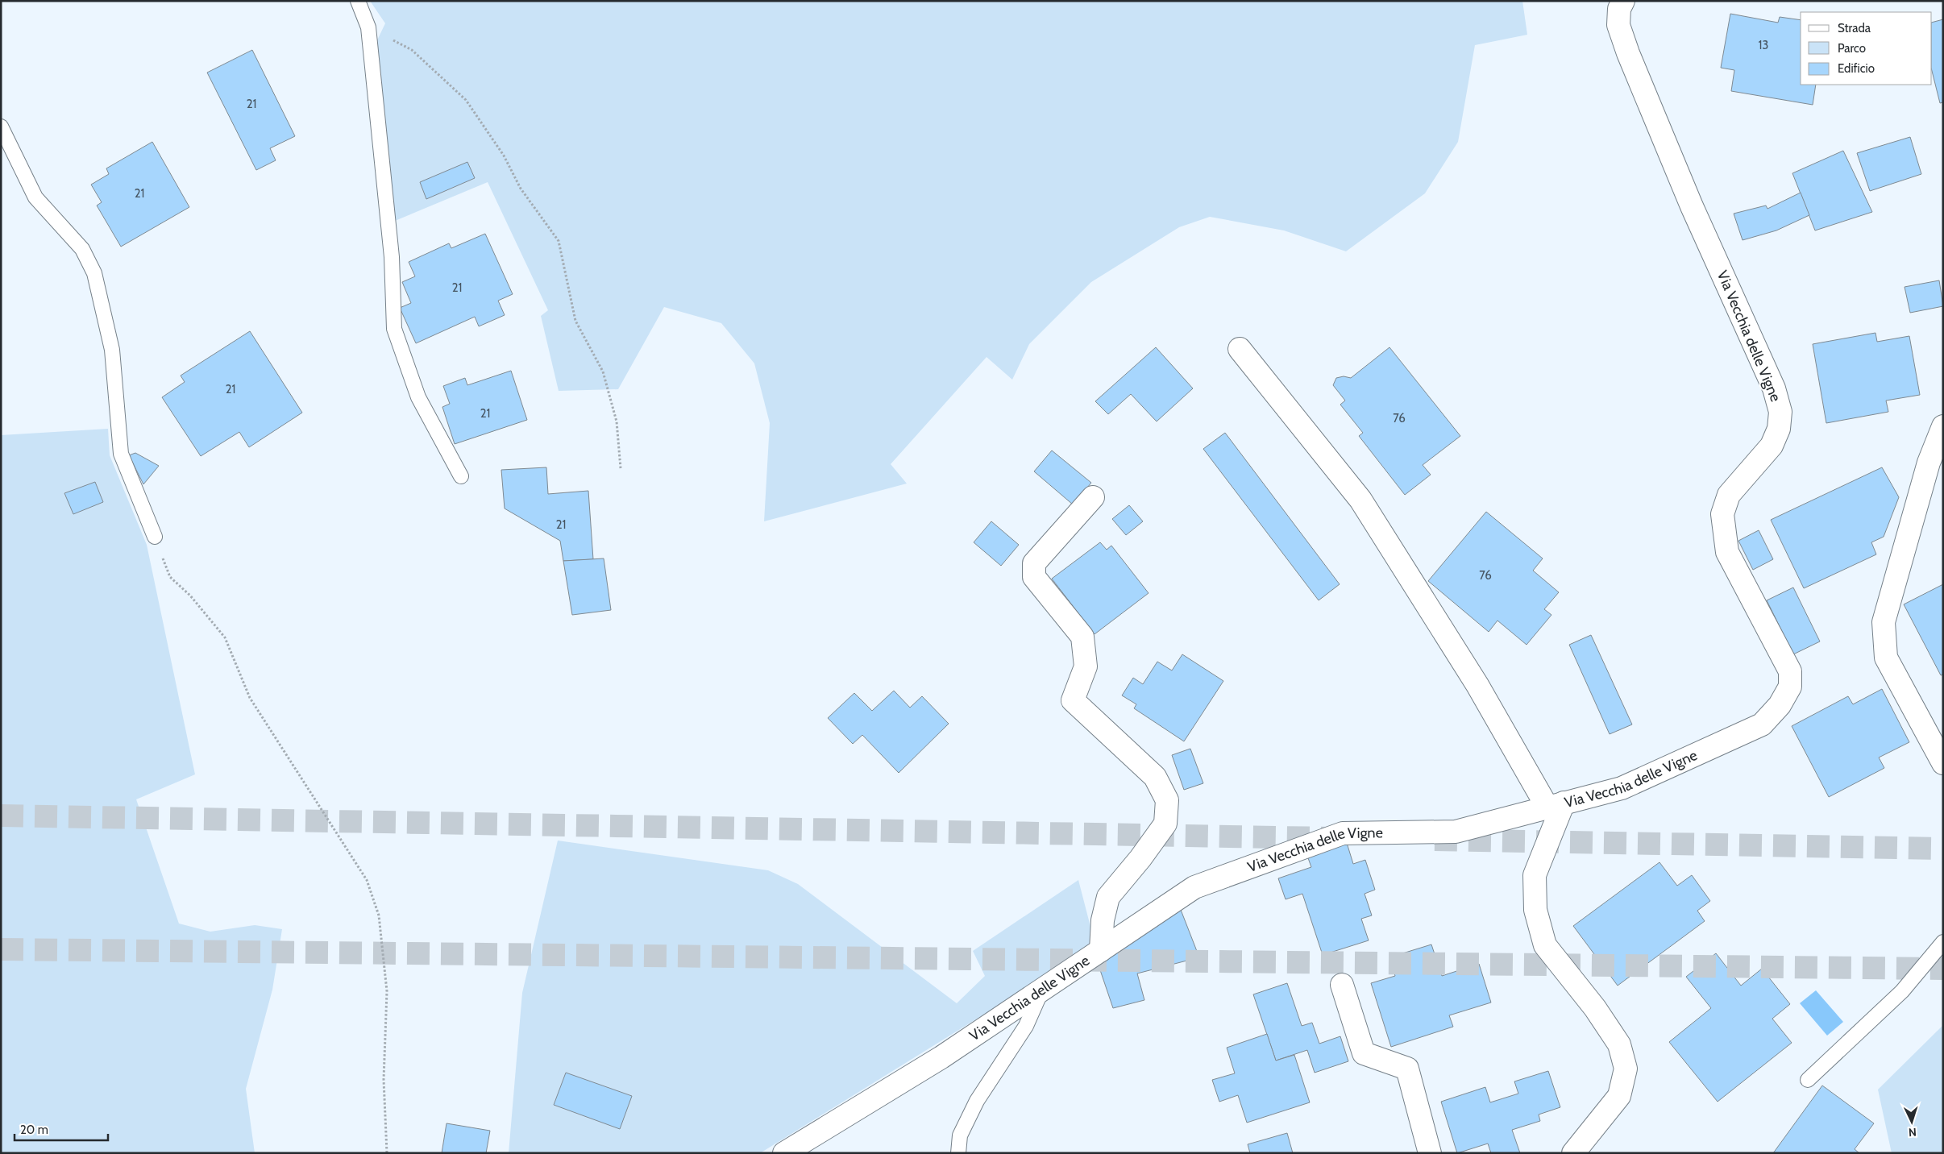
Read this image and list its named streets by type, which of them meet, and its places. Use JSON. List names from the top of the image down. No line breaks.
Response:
{"streets":{"street":["Via Vecchia delle Vigne"]},"house_numbers":["13","21","21","21","21","21","76","21","76"],"legend":["Strada","Parco","Edificio"],"scale_bar":"20 m","north":"bottom"}
